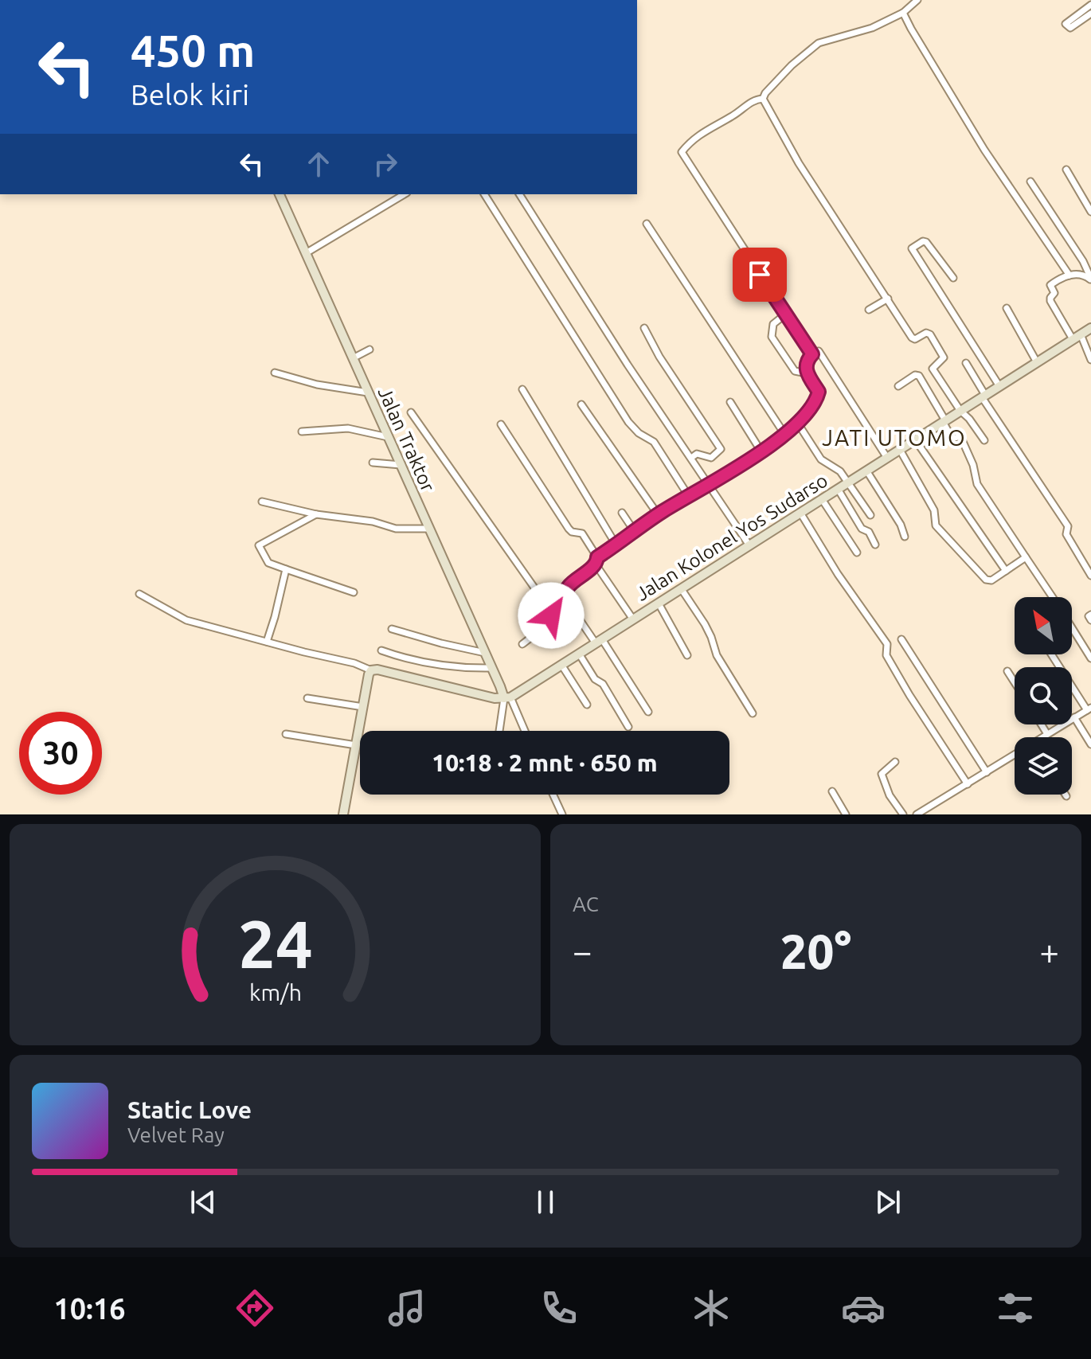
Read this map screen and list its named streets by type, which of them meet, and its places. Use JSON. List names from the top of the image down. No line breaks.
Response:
{"streets":{"street":["Jalan Traktor","Jalan Kolonel Yos Sudarso"]},"crossings":[["Jalan Traktor","Jalan Kolonel Yos Sudarso"]],"districts":["JATI UTOMO"],"north":"top left","page":{"turn":["450 m","Belok kiri"],"limit":"30","trip":"10:18 · 2 mnt · 650 m","tile":"AC","heat":["−","20°","+"],"song":["Static Love","Velvet Ray"],"tabs":"10:16","gauge":["24","km/h"]}}
